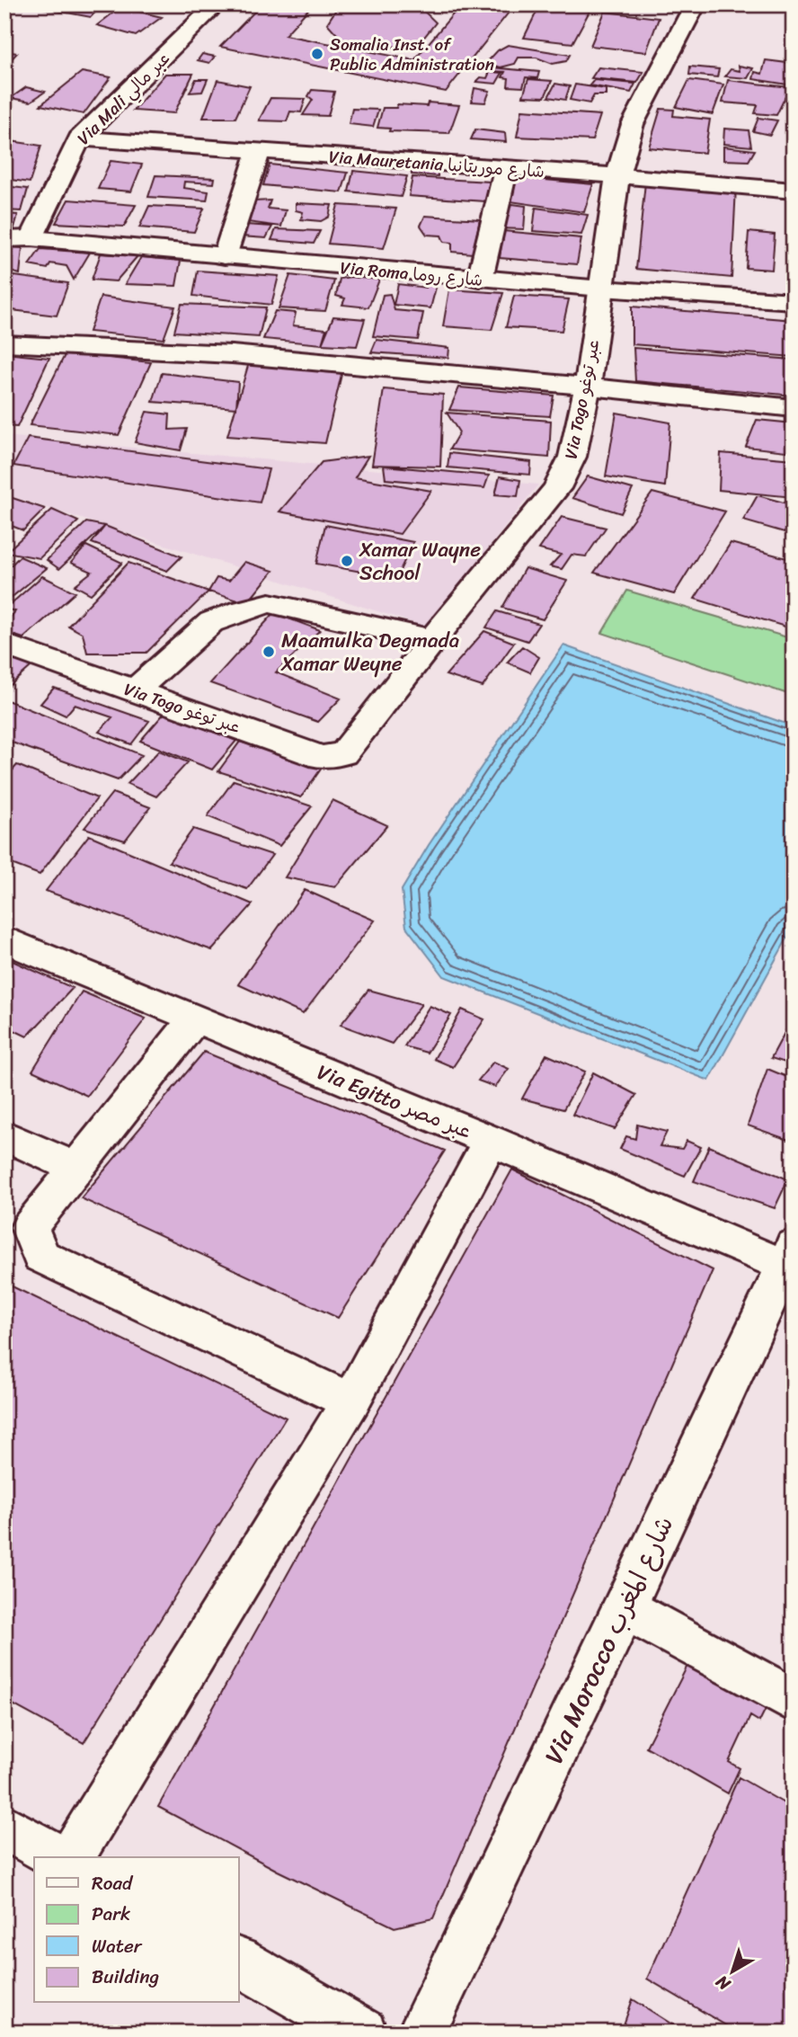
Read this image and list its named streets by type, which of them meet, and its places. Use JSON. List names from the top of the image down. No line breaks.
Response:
{"streets":{"street":["Via Mali عبر مالي","Via Mauretania شارع موريتانيا","Via Roma شارع روما","Via Togo عبر توغو","Via Egitto عبر مصر","Via Morocco شارع المغرب"]},"crossings":[["Via Mali عبر مالي","Via Mauretania شارع موريتانيا"],["Via Mali عبر مالي","Via Roma شارع روما"],["Via Mauretania شارع موريتانيا","Via Togo عبر توغو"],["Via Roma شارع روما","Via Togo عبر توغو"],["Via Egitto عبر مصر","Via Morocco شارع المغرب"]],"places":["Somalia Inst. of Public Administration","Xamar Wayne School","Maamulka Degmada Xamar Weyne"],"legend":["Road","Park","Water","Building"],"north":"bottom left"}
